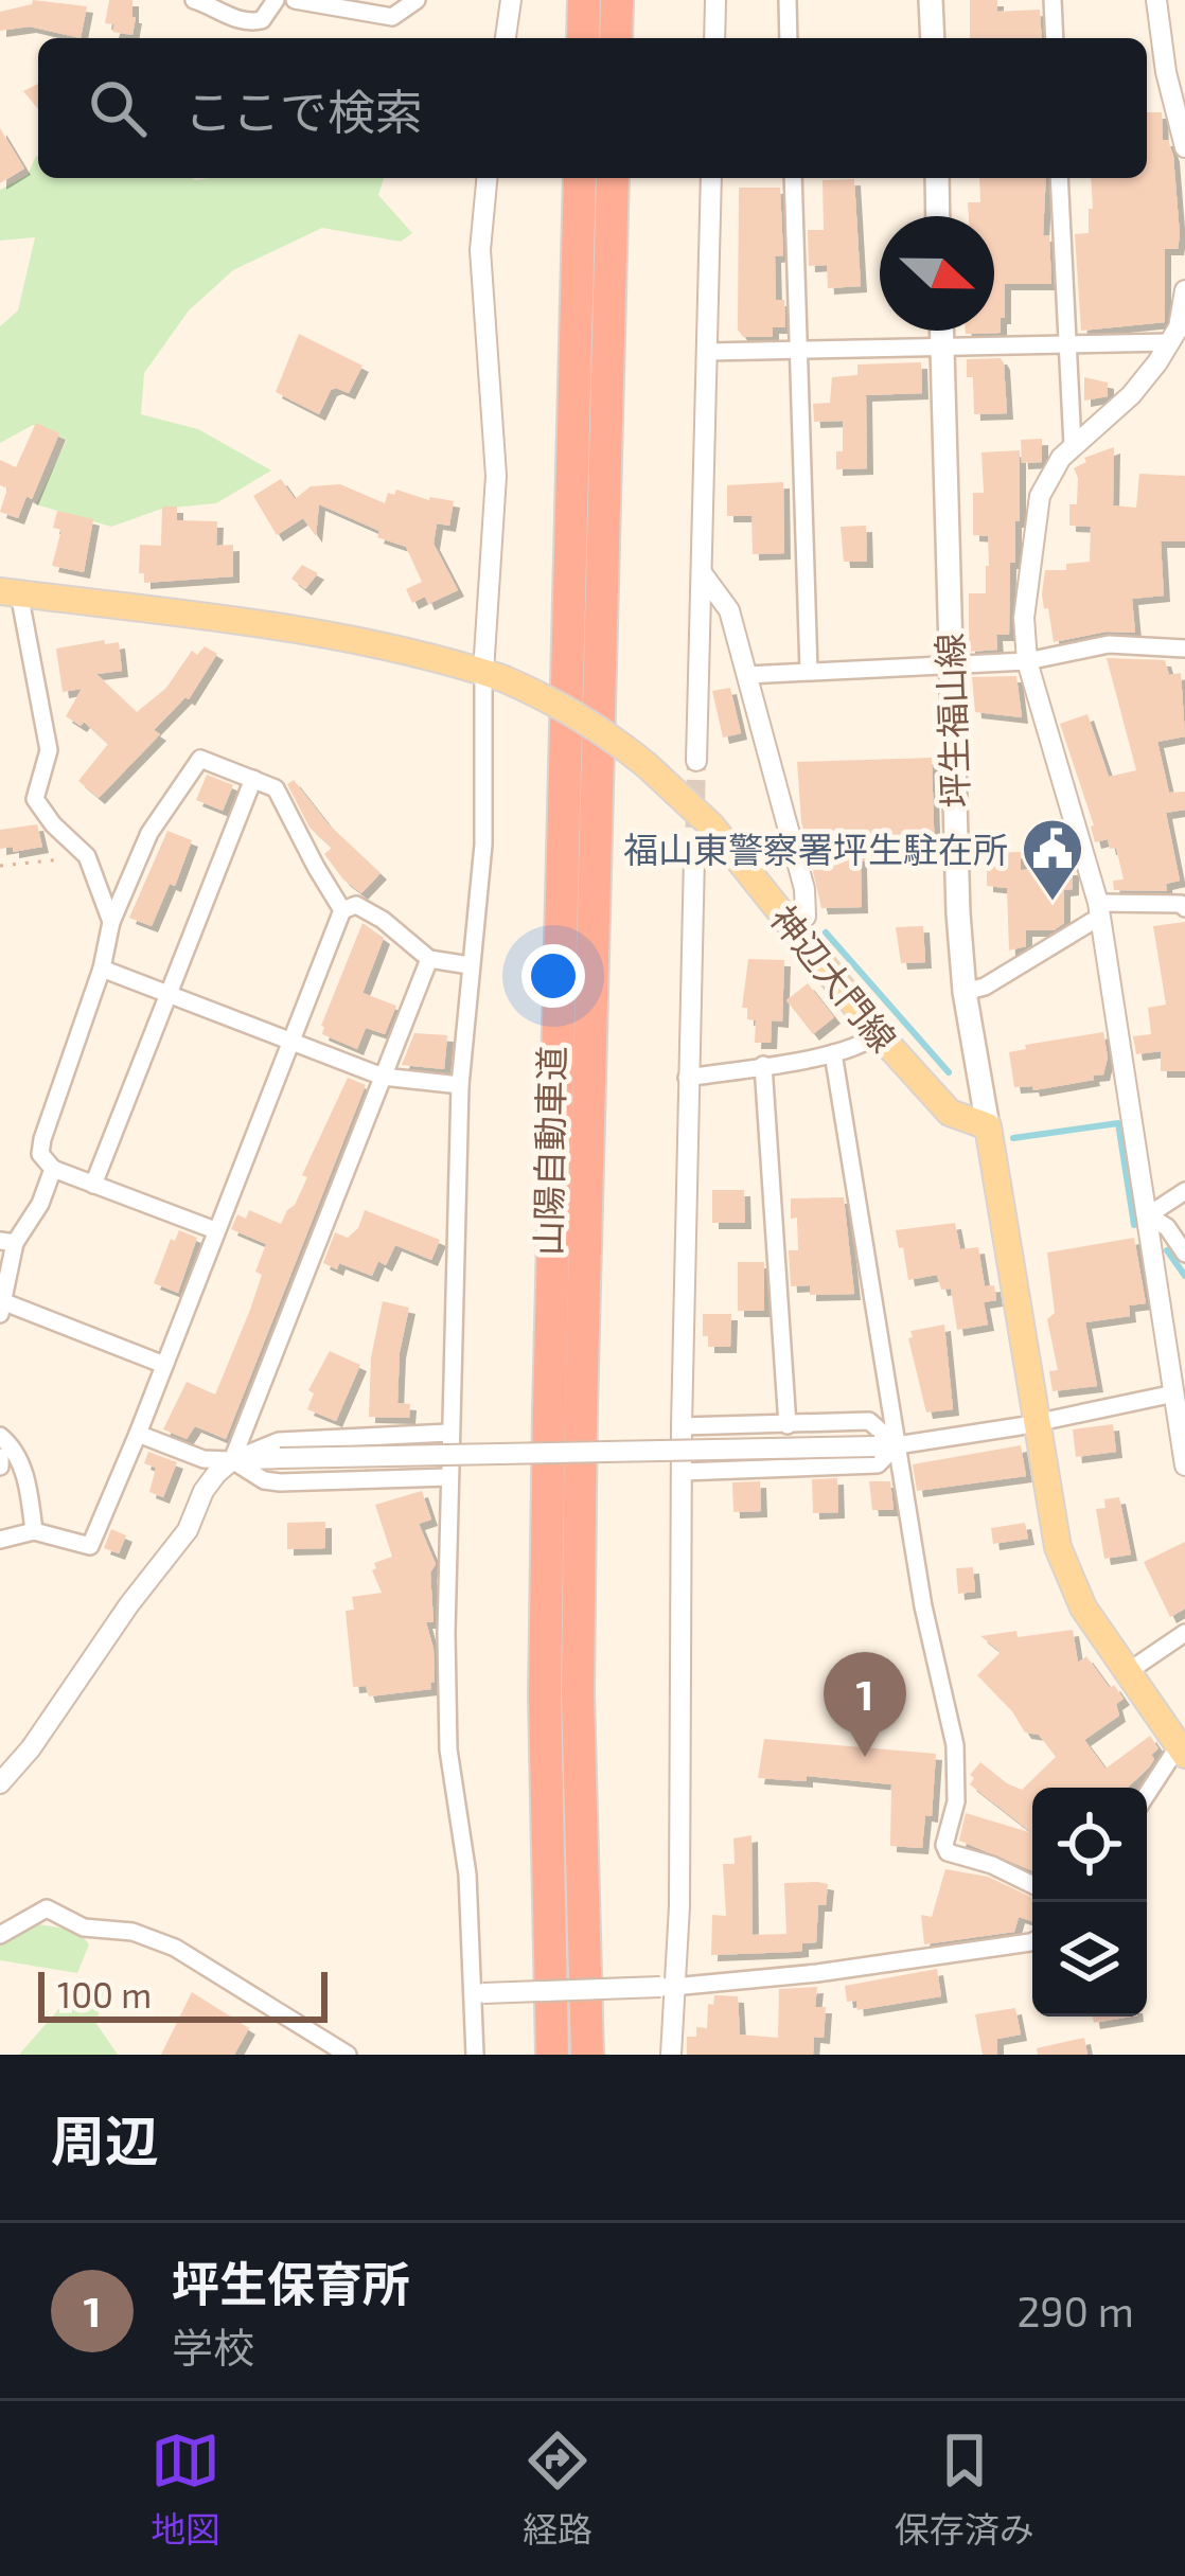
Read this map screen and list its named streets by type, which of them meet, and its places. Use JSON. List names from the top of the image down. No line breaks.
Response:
{"streets":{"highway":["山陽自動車道"],"main road":["坪生福山線","神辺大門線"]},"crossings":[["坪生福山線","神辺大門線"]],"places":{"public building":["福山東警察署坪生駐在所"]},"scale_bar":"100 m","north":"right","page":{"search":"ここで検索","pins":"1","scale":"100 m","heading":"周辺","list":[{"mark":"1","name":"坪生保育所","note":"学校","value":"290 m"}],"nav":["地図","経路","保存済み"]}}
